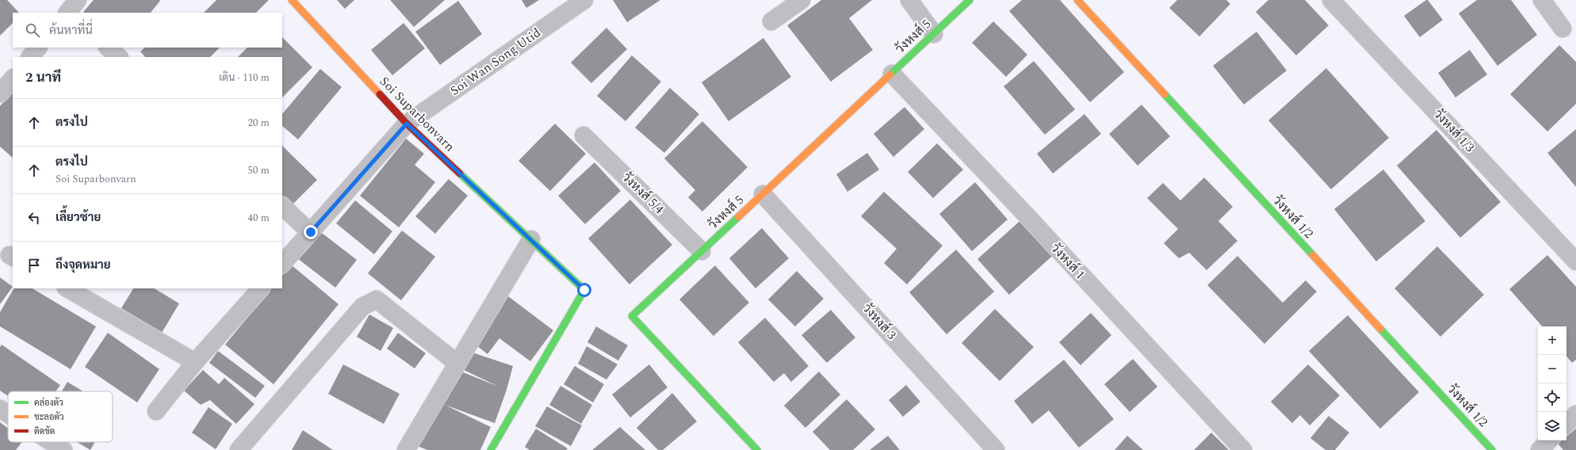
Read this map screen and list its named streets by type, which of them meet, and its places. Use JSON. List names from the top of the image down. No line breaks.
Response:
{"streets":{"street":["วังหงส์ 5","Soi Wan Song Utid","Soi Suparbonvarn","วังหงส์ 1/3","วังหงส์ 5/4","วังหงส์ 1/2","วังหงส์ 1","วังหงส์ 3"]},"crossings":[["วังหงส์ 5","วังหงส์ 5/4"],["วังหงส์ 5","วังหงส์ 1"],["วังหงส์ 5","วังหงส์ 3"],["Soi Wan Song Utid","Soi Suparbonvarn"]],"legend":["คล่องตัว","ชะลอตัว","ติดขัด"],"page":{"search":"ค้นหาที่นี่","heading":["2 นาที","เดิน · 110 m"],"list":[["ตรงไป","20 m"],["ตรงไป","Soi Suparbonvarn","50 m"],["เลี้ยวซ้าย","40 m"],"ถึงจุดหมาย"],"map_buttons":["+","−"]}}
